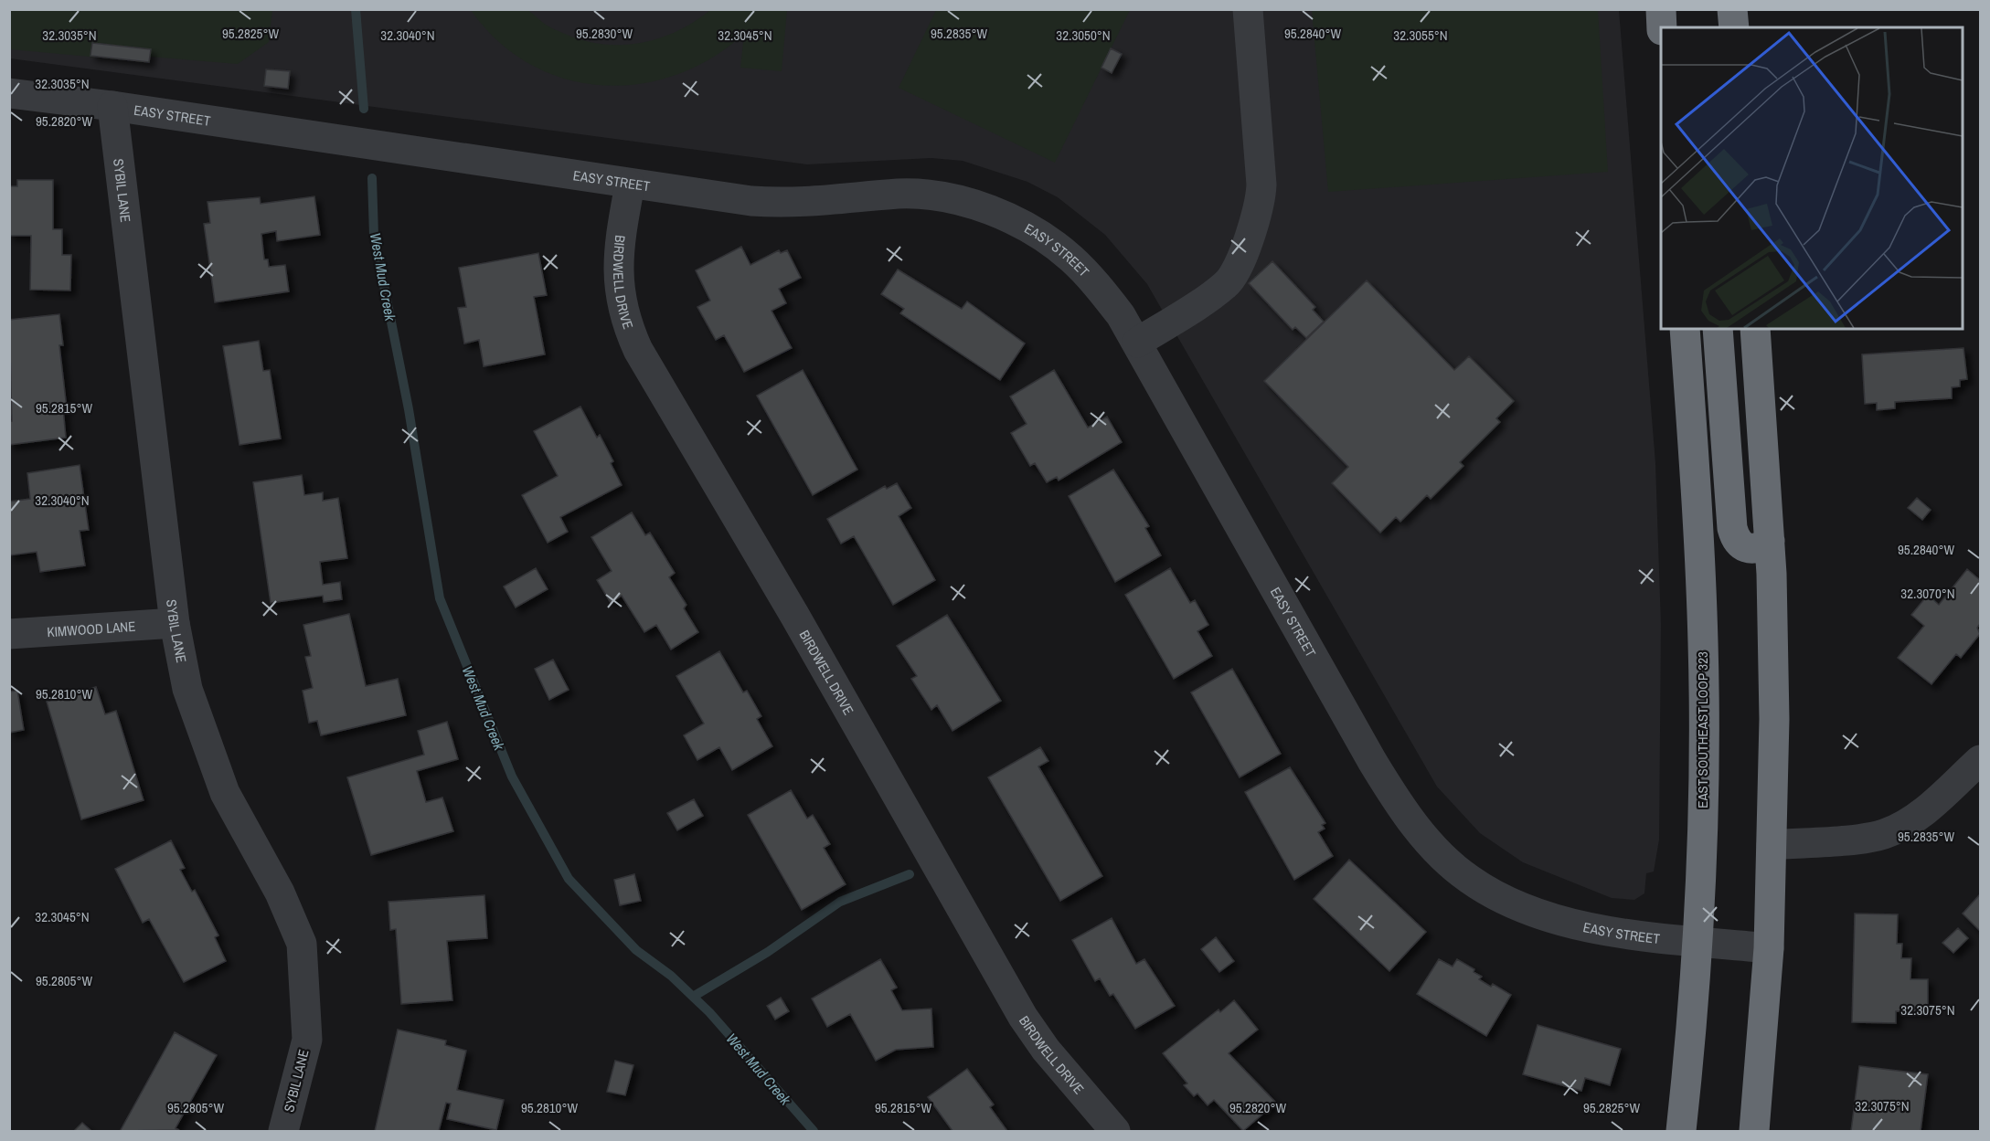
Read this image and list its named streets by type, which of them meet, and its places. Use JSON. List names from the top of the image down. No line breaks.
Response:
{"streets":{"highway":["EAST SOUTHEAST LOOP 323"],"street":["EASY STREET","SYBIL LANE","BIRDWELL DRIVE","KIMWOOD LANE"]},"crossings":[["EASY STREET","SYBIL LANE"],["EASY STREET","BIRDWELL DRIVE"],["EASY STREET","EAST SOUTHEAST LOOP 323"],["SYBIL LANE","KIMWOOD LANE"]],"water":["West Mud Creek"],"coordinates":["95.2840°W","95.2825°W","95.2830°W","95.2835°W","32.3035°N","32.3040°N","32.3045°N","32.3050°N","32.3055°N","95.2820°W","95.2815°W","32.3070°N","95.2810°W","95.2805°W","32.3075°N"]}
